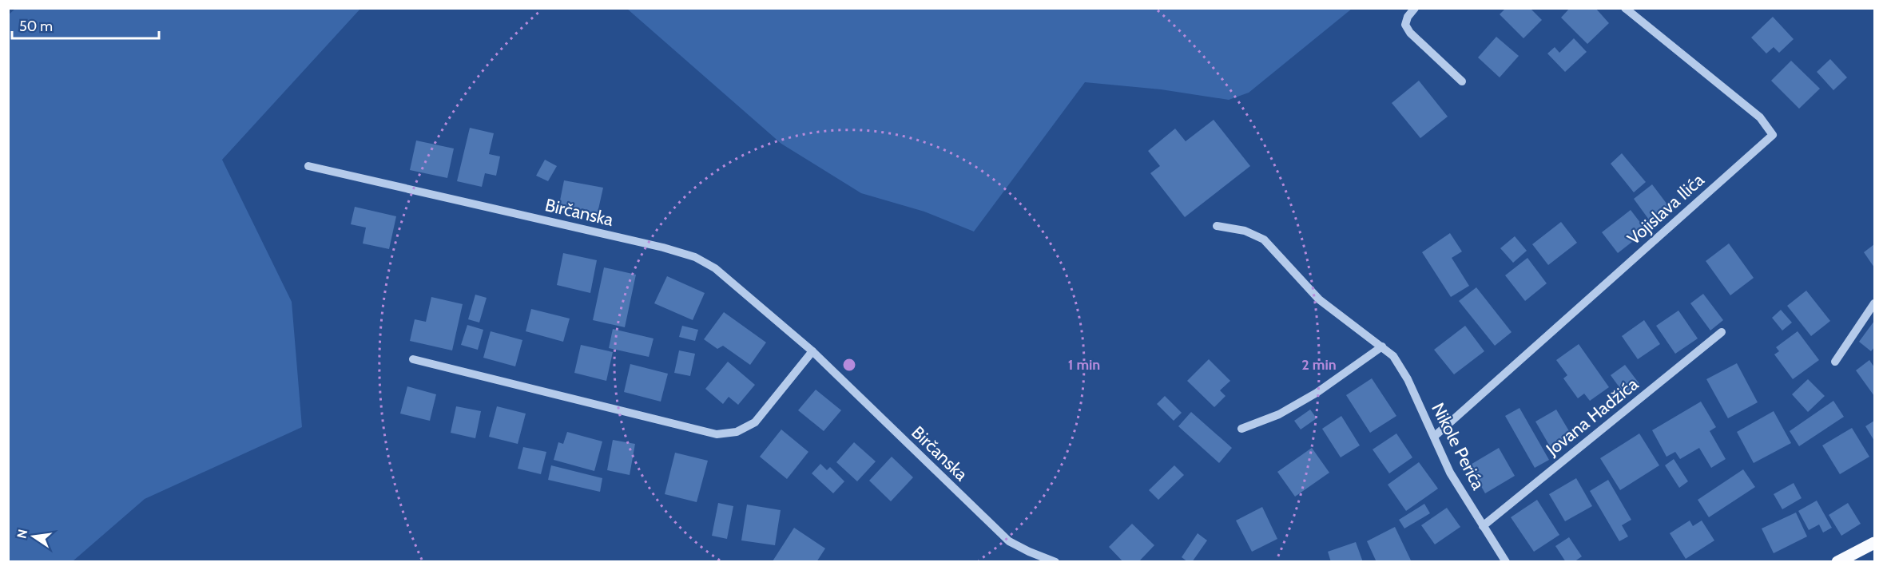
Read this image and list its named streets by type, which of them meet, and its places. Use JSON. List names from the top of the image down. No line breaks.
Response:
{"streets":{"street":["Vojislava Ilića","Birčanska","Jovana Hadžića","Nikole Perića"]},"crossings":[["Vojislava Ilića","Nikole Perića"],["Jovana Hadžića","Nikole Perića"]],"scale_bar":"50 m","north":"left","rings":["1 min","2 min"]}
